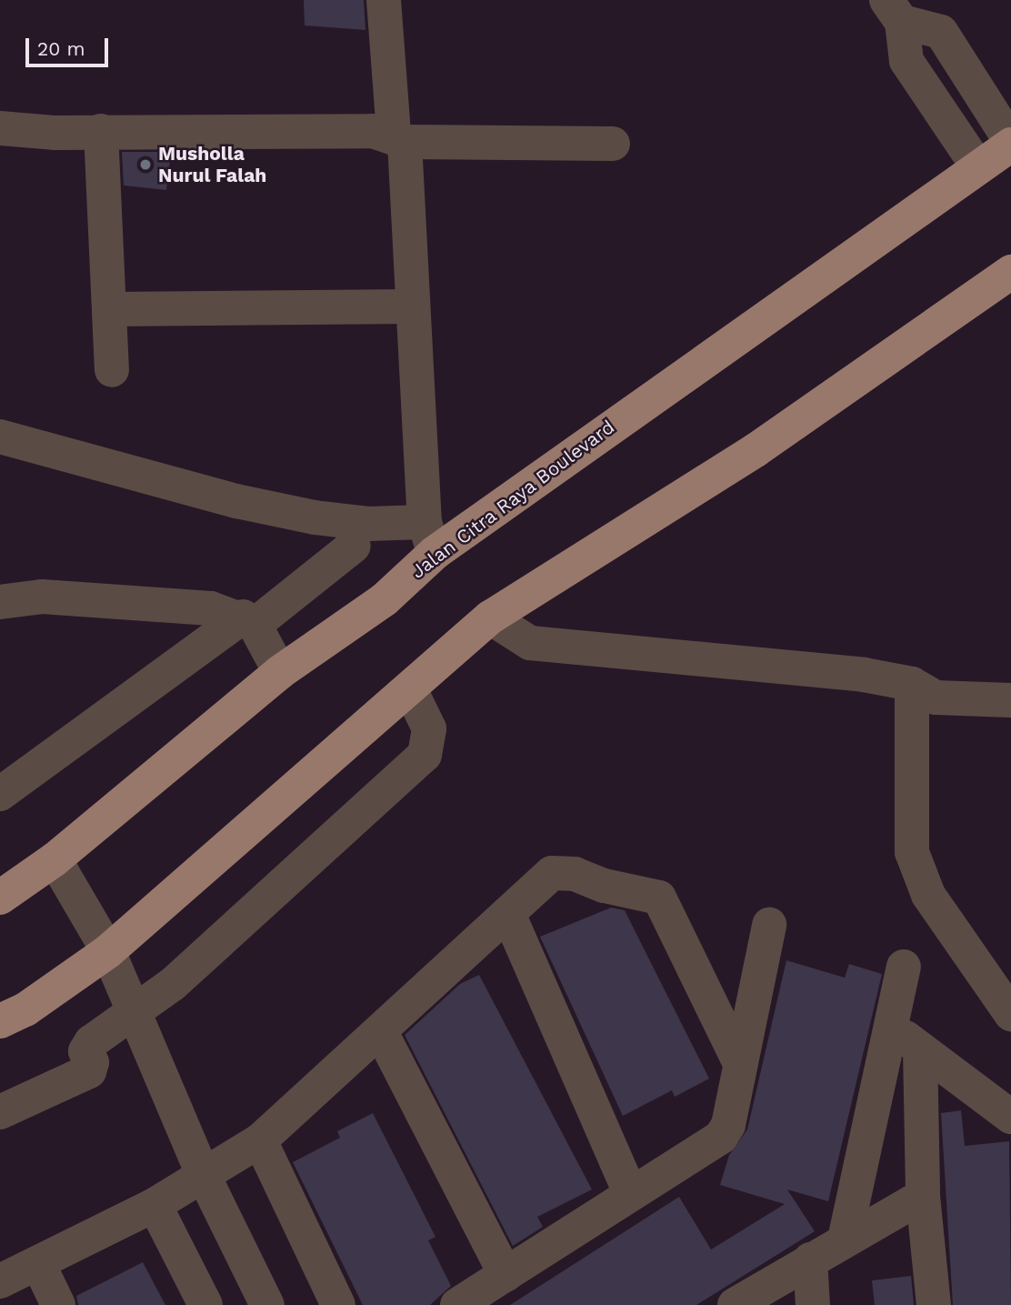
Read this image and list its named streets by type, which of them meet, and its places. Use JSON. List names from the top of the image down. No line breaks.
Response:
{"streets":{"main road":["Jalan Citra Raya Boulevard"]},"places":["Musholla Nurul Falah"],"scale_bar":"20 m"}
